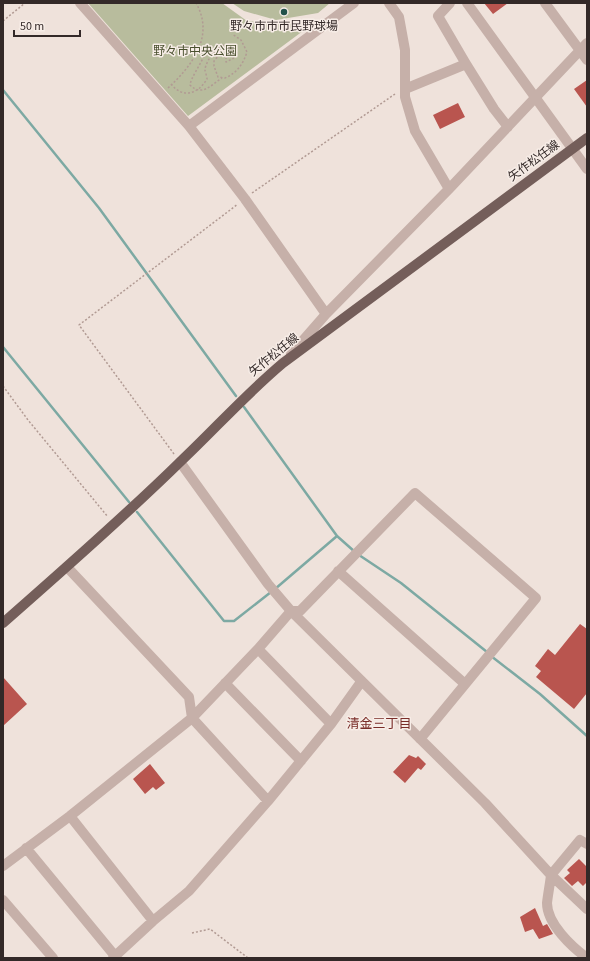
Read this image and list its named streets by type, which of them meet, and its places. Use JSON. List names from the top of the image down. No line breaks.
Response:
{"streets":{"main road":["矢作松任線"]},"districts":["清金三丁目"],"parks":["野々市中央公園"],"places":["野々市市市民野球場"],"scale_bar":"50 m"}
